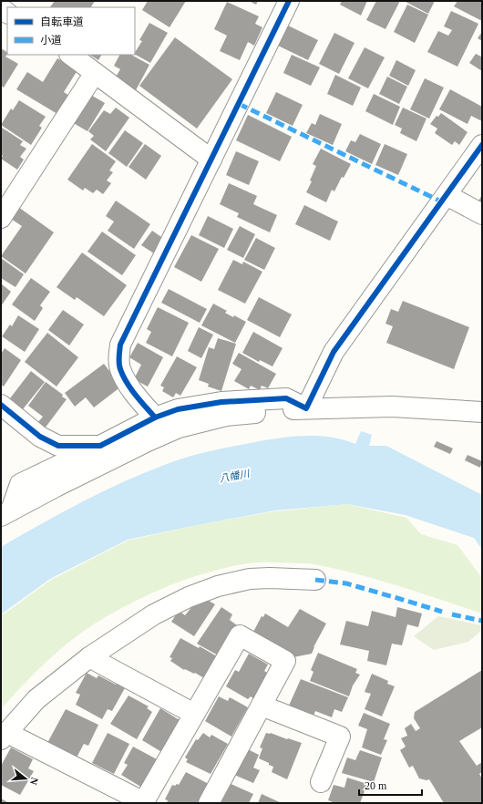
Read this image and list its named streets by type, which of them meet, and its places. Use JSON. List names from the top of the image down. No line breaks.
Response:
{"water":["八幡川"],"legend":["自転車道","小道"],"scale_bar":"20 m","north":"right"}
